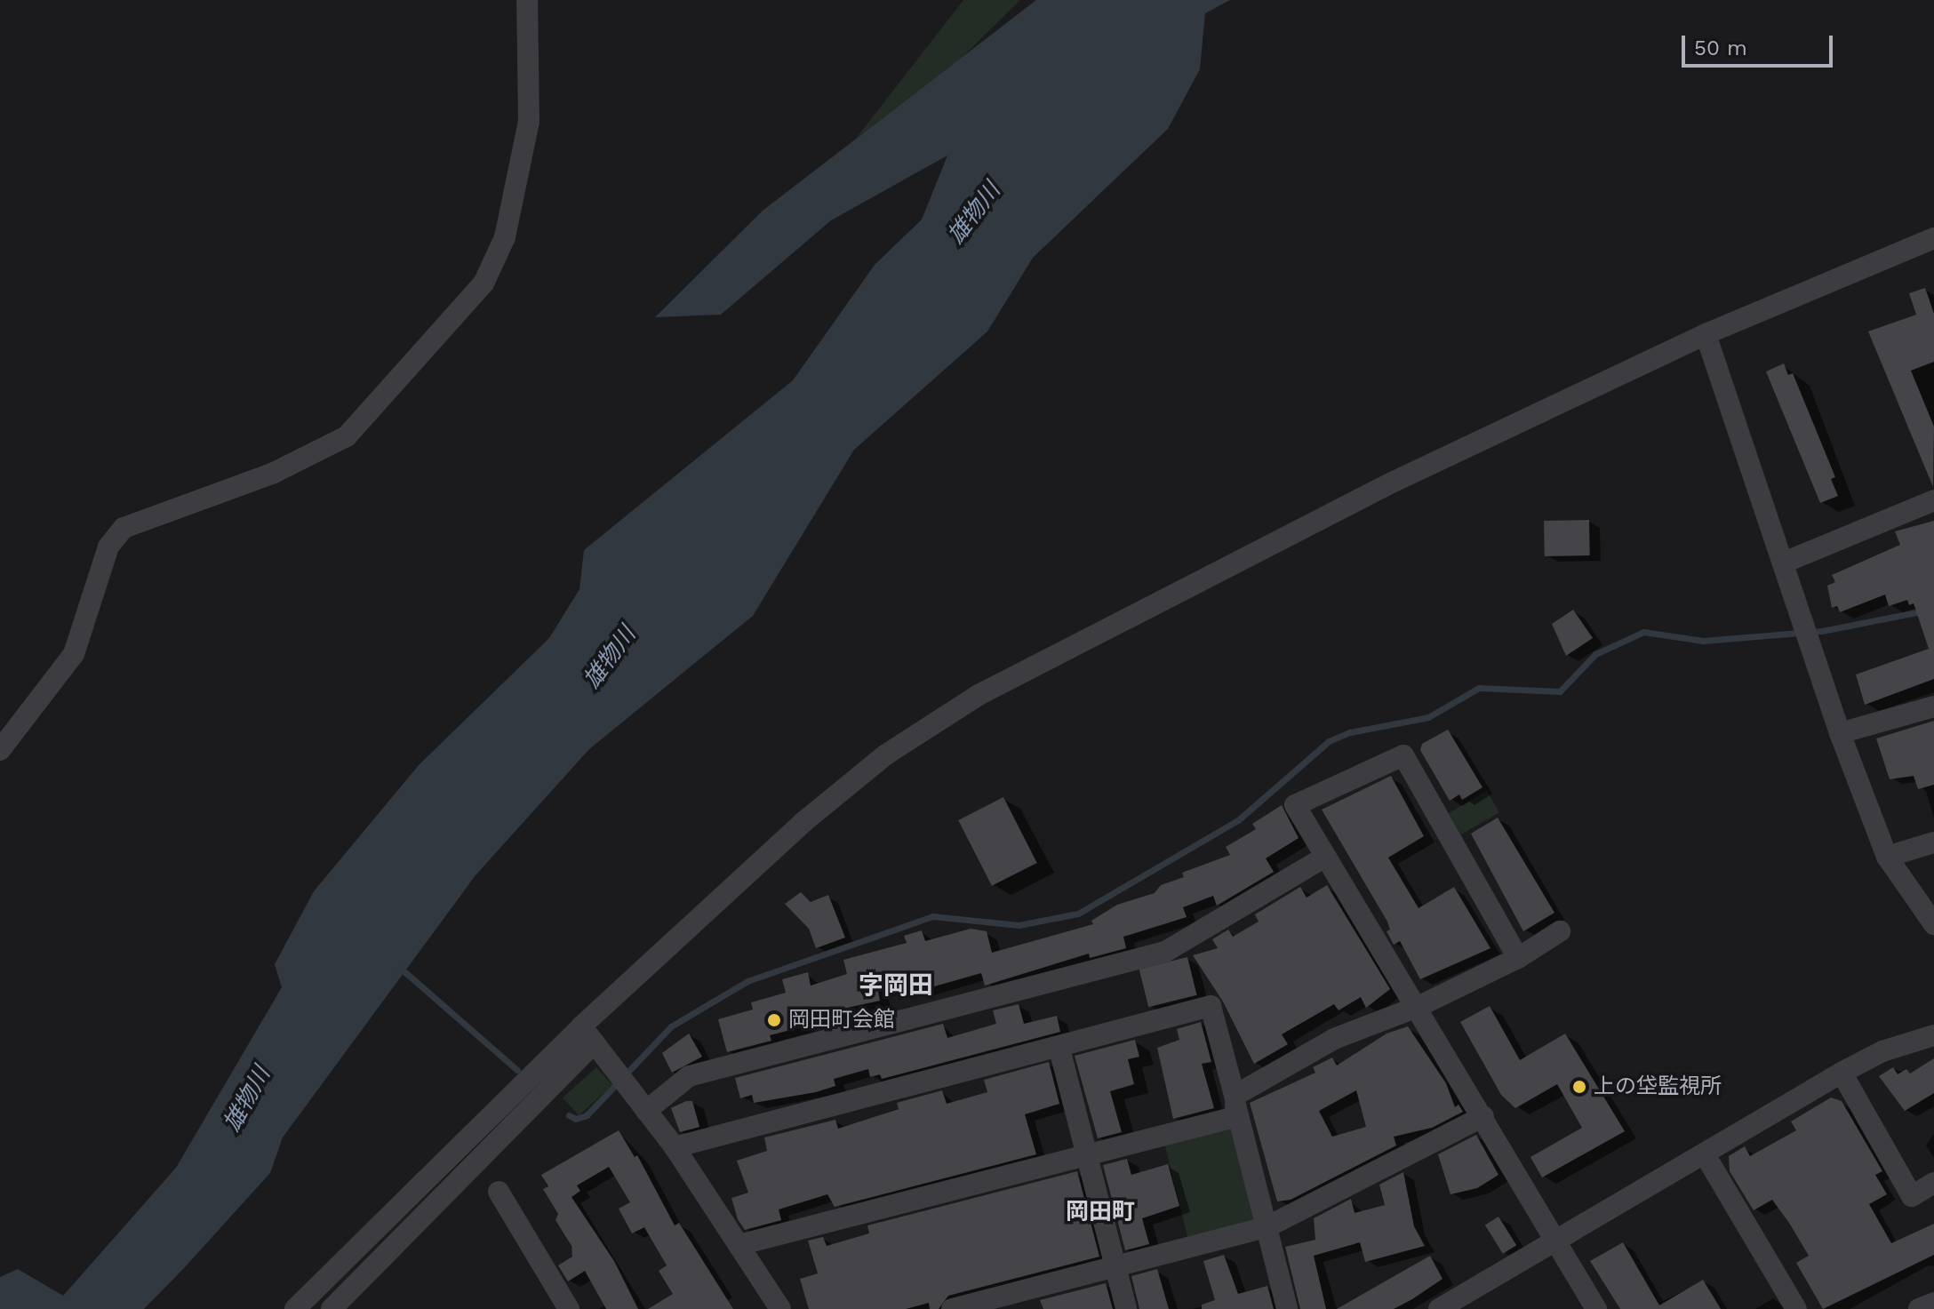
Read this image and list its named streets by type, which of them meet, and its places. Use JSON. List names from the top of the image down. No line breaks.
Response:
{"districts":["字岡田","岡田町"],"water":["雄物川"],"places":["岡田町会館","上の垈監視所"],"scale_bar":"50 m"}
